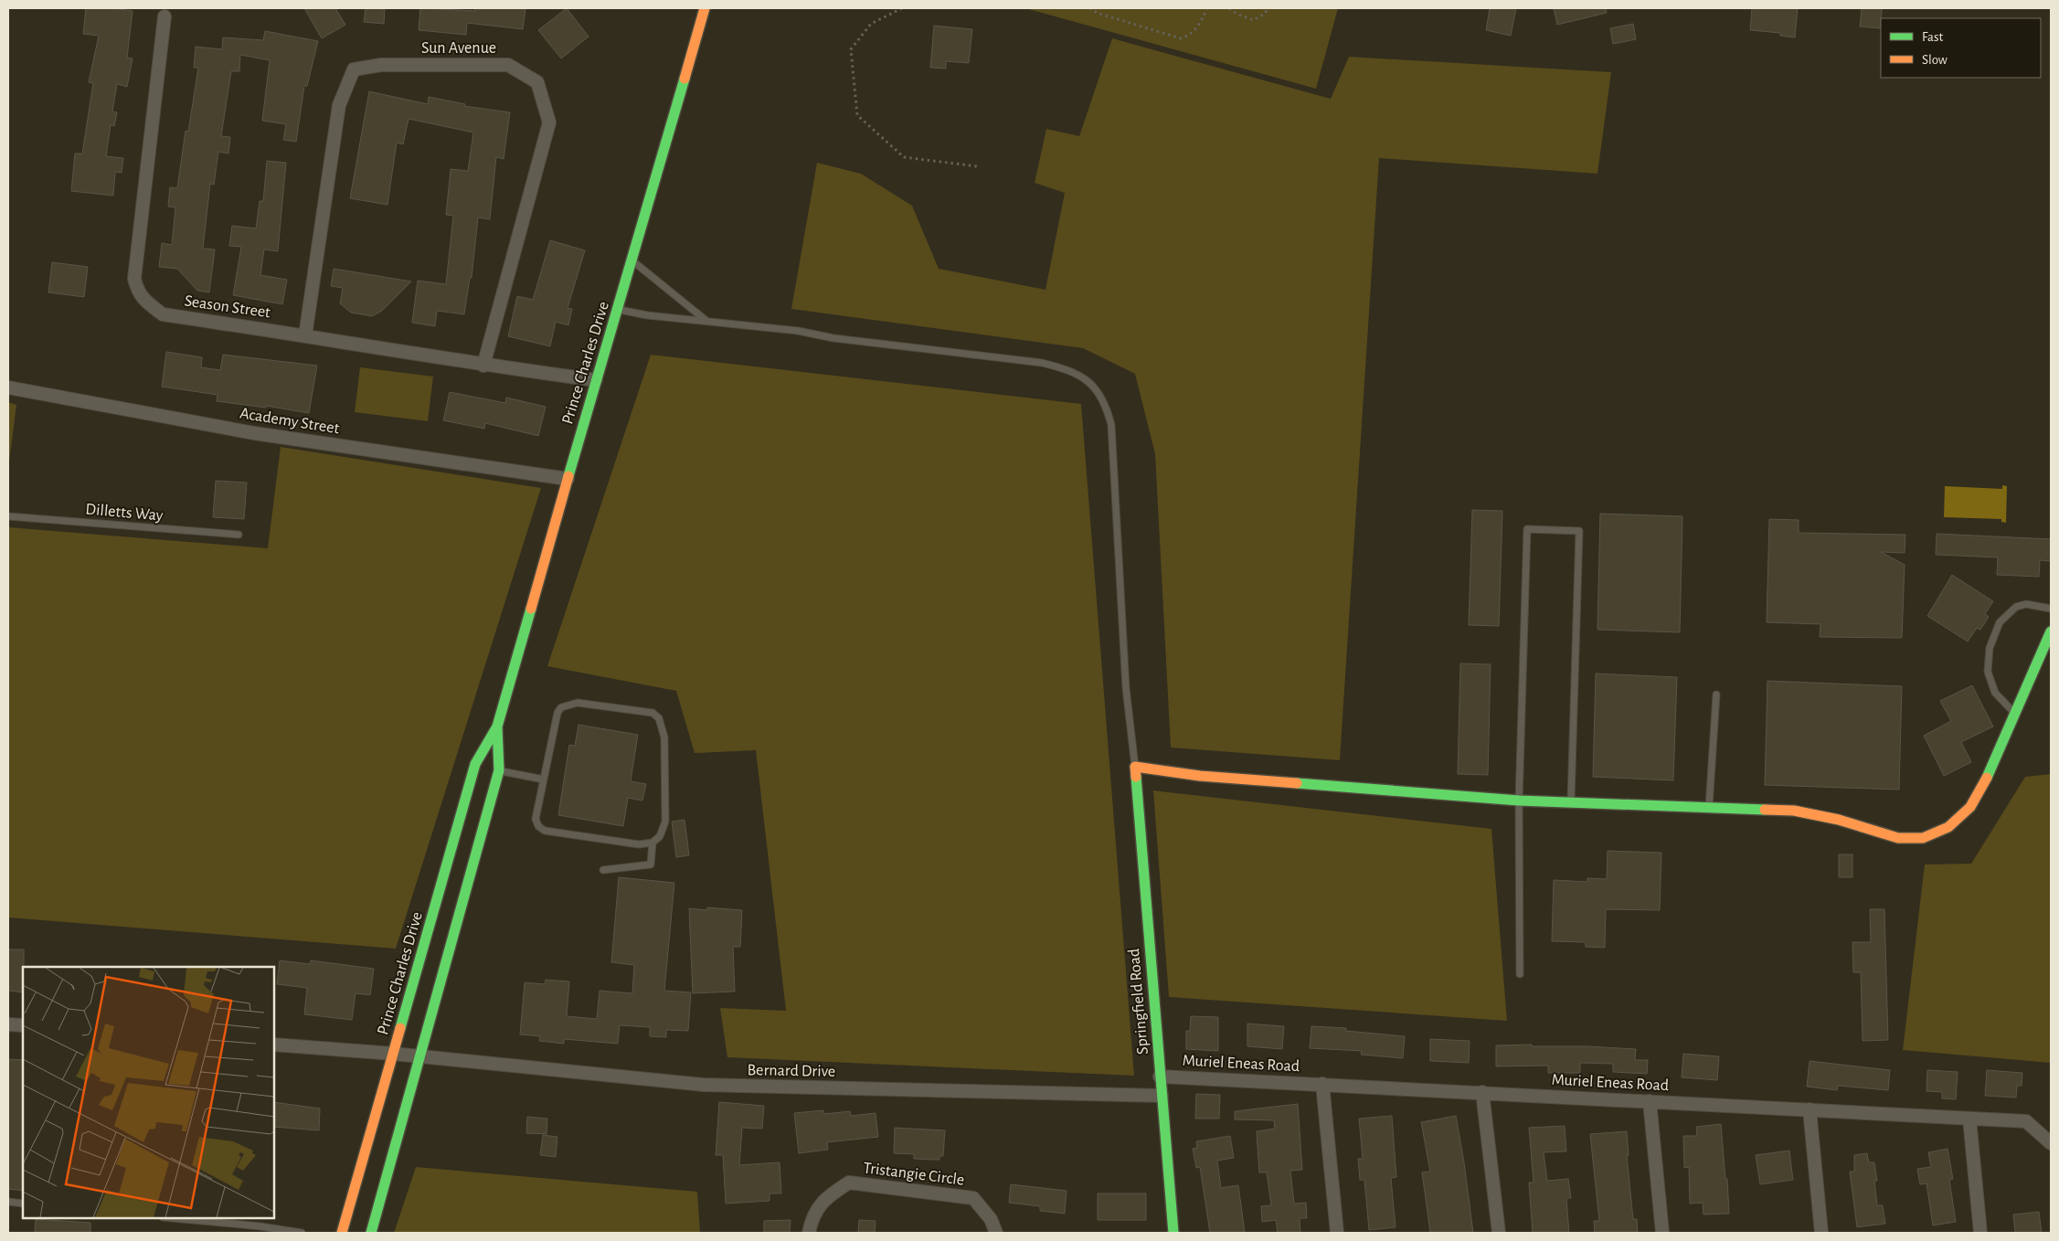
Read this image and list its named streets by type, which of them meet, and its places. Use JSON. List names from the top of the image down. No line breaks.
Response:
{"streets":{"main road":["Prince Charles Drive","Springfield Road"],"street":["Sun Avenue","Season Street","Academy Street","Muriel Eneas Road","Bernard Drive","Tristangie Circle"],"lane":["Dilletts Way"]},"crossings":[["Sun Avenue","Season Street"],["Season Street","Prince Charles Drive"],["Prince Charles Drive","Academy Street"],["Prince Charles Drive","Bernard Drive"],["Springfield Road","Muriel Eneas Road"],["Springfield Road","Bernard Drive"]],"legend":["Fast","Slow"]}
